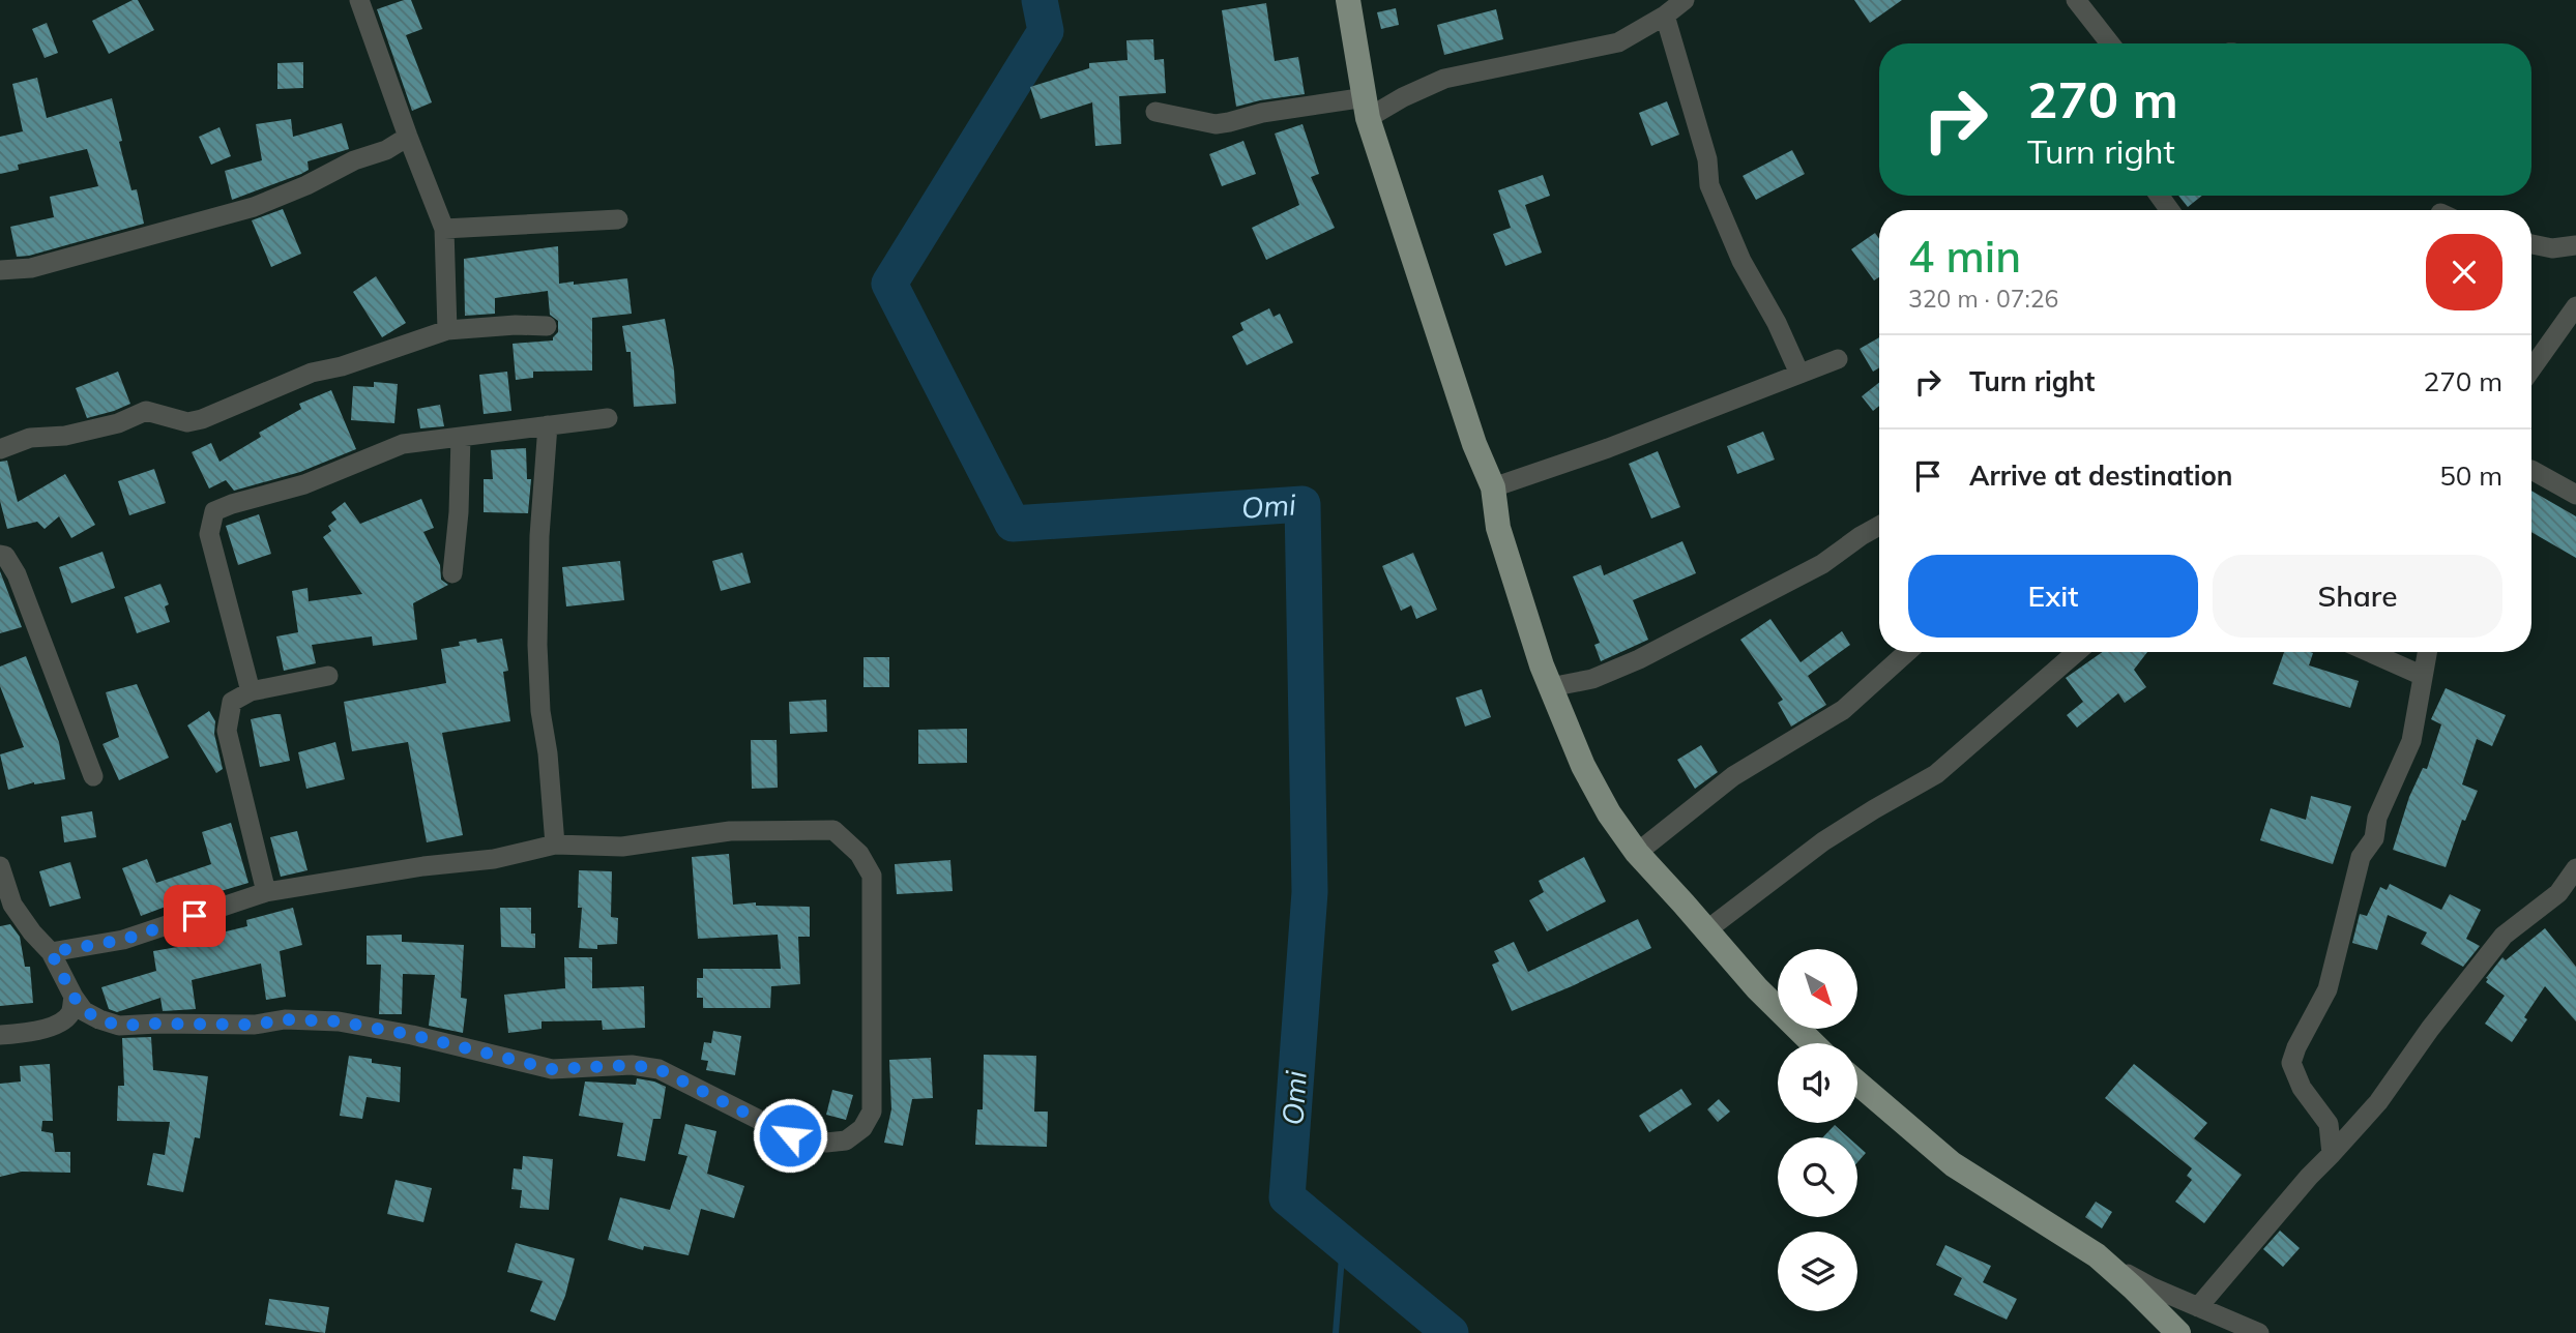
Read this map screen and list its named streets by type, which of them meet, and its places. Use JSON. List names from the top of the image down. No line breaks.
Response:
{"water":["Omi"],"north":"bottom right","page":{"turn":["270 m","Turn right"],"heading":["4 min","320 m · 07:26"],"list":[{"name":"Turn right","value":"270 m"},{"name":"Arrive at destination","value":"50 m"}],"buttons":["Exit","Share"]}}
